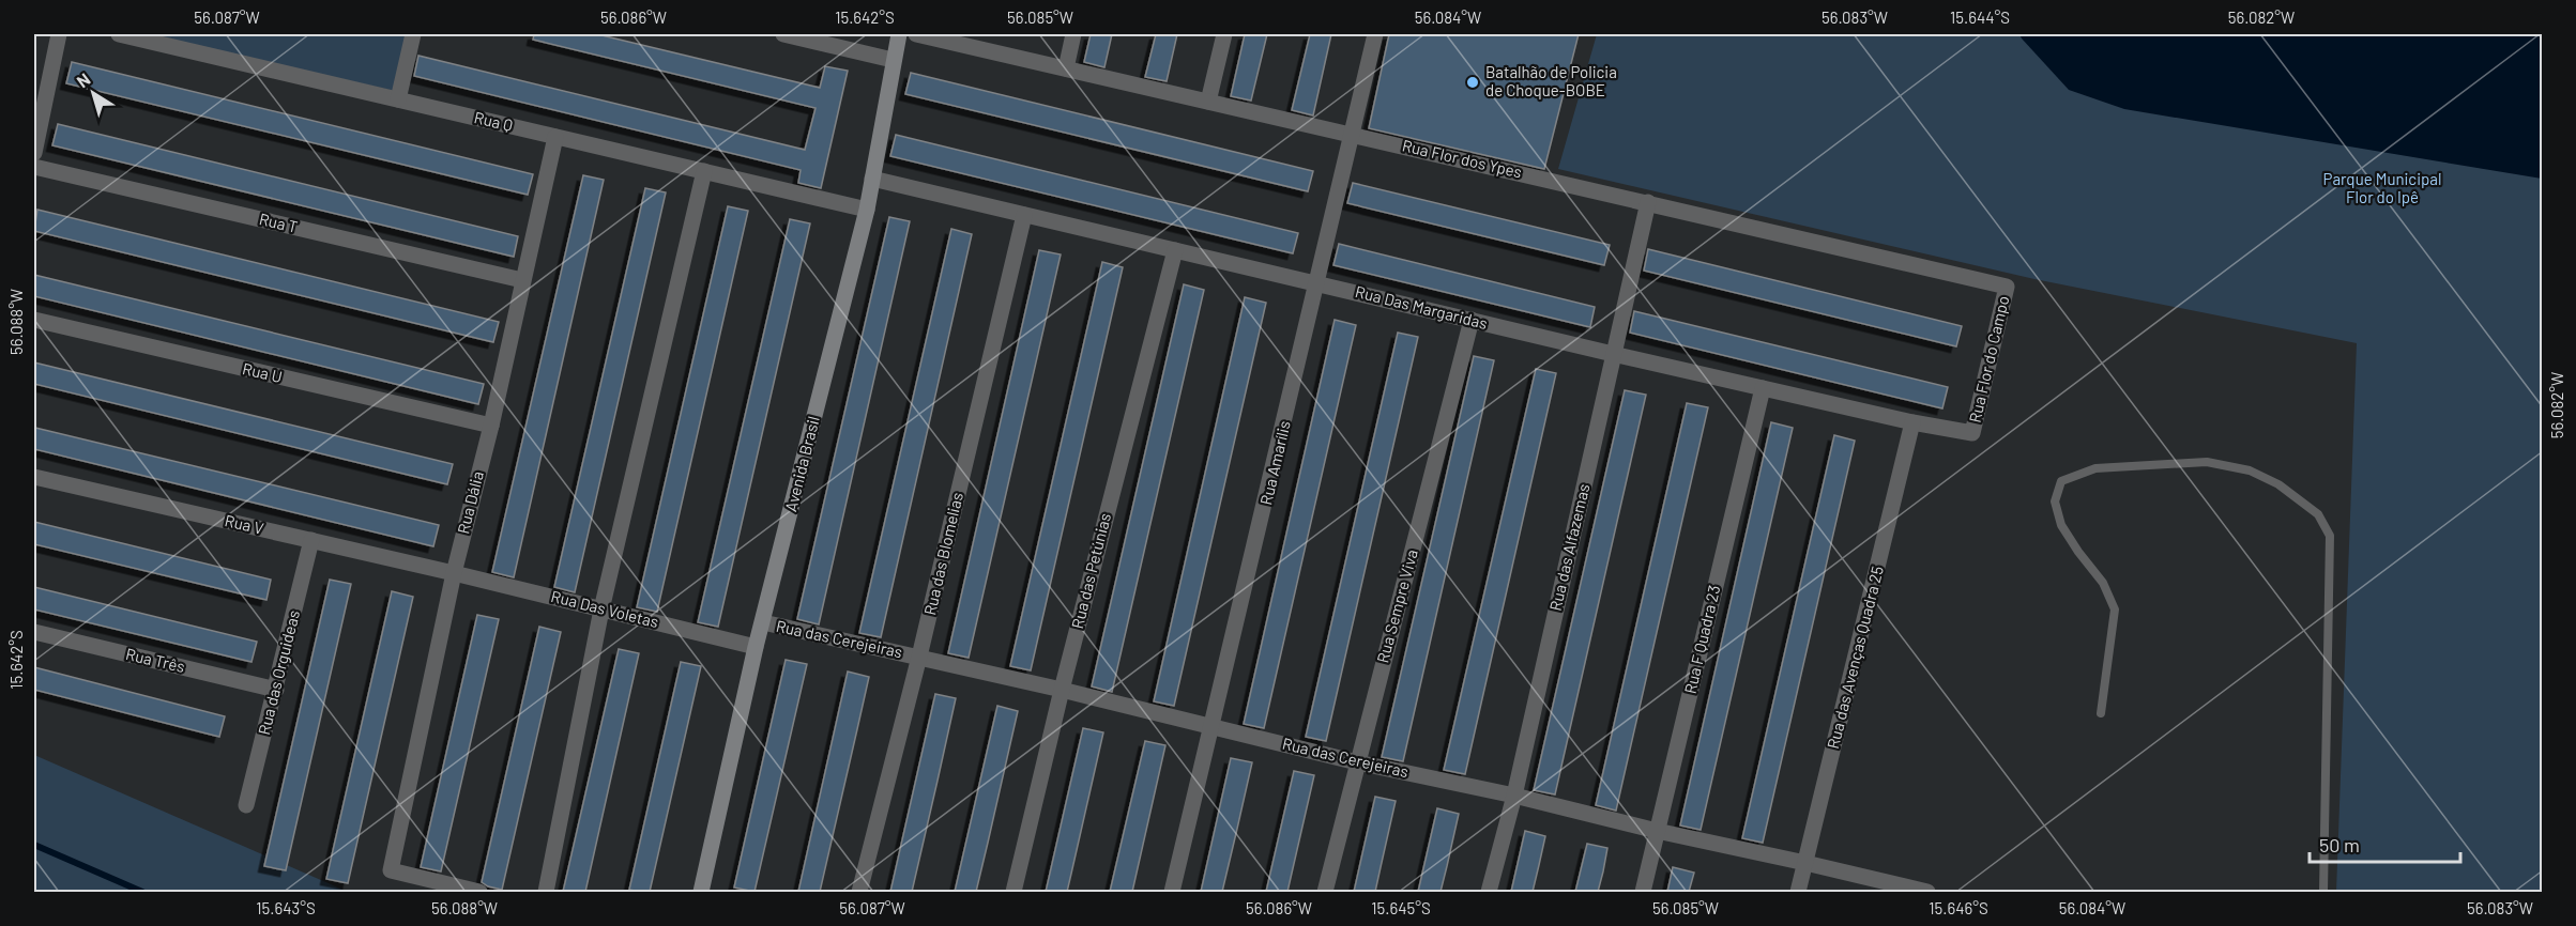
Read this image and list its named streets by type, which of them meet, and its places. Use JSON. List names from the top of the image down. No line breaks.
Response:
{"streets":{"street":["Rua Q","Rua Flor dos Ypes","Rua T","Rua Das Margaridas","Rua Flor do Campo","Rua U","Rua Amarílis","Avenida Brasil","Rua Dália","Rua V","Rua das Alfazemas","Rua das Blomelias","Rua das Petúnias","Rua Sempre Viva","Rua Das Voletas","Rua das Cerejeiras","Rua F Quadra 23","Rua das Avenças Quadra 25","Rua Três","Rua das Orguideas"]},"crossings":[["Rua Q","Avenida Brasil"],["Rua Q","Rua Dália"],["Rua Flor dos Ypes","Rua Flor do Campo"],["Rua Flor dos Ypes","Rua Amarílis"],["Rua Flor dos Ypes","Rua das Alfazemas"],["Rua T","Rua Dália"],["Rua Das Margaridas","Rua Flor do Campo"],["Rua Das Margaridas","Rua Amarílis"],["Rua Das Margaridas","Avenida Brasil"],["Rua Das Margaridas","Rua das Alfazemas"],["Rua Das Margaridas","Rua das Blomelias"],["Rua Das Margaridas","Rua das Petúnias"],["Rua Das Margaridas","Rua Sempre Viva"],["Rua Das Margaridas","Rua F Quadra 23"],["Rua Das Margaridas","Rua das Avenças Quadra 25"],["Rua U","Rua Dália"],["Rua Amarílis","Rua das Cerejeiras"],["Avenida Brasil","Rua Das Voletas"],["Avenida Brasil","Rua das Cerejeiras"],["Rua Dália","Rua V"],["Rua Dália","Rua Das Voletas"],["Rua V","Rua Das Voletas"],["Rua V","Rua das Orguideas"],["Rua das Alfazemas","Rua das Cerejeiras"],["Rua das Blomelias","Rua das Cerejeiras"],["Rua das Petúnias","Rua das Cerejeiras"],["Rua Sempre Viva","Rua das Cerejeiras"],["Rua das Cerejeiras","Rua F Quadra 23"],["Rua das Cerejeiras","Rua das Avenças Quadra 25"],["Rua Três","Rua das Orguideas"]],"parks":["Parque Municipal Flor do Ipê"],"places":["Batalhão de Policia de Choque-BOBE"],"scale_bar":"50 m","north":"top left","coordinates":["56.087°W","56.086°W","15.642°S","56.085°W","56.084°W","56.083°W","15.644°S","56.082°W","56.088°W","15.643°S","15.645°S","15.646°S"]}
